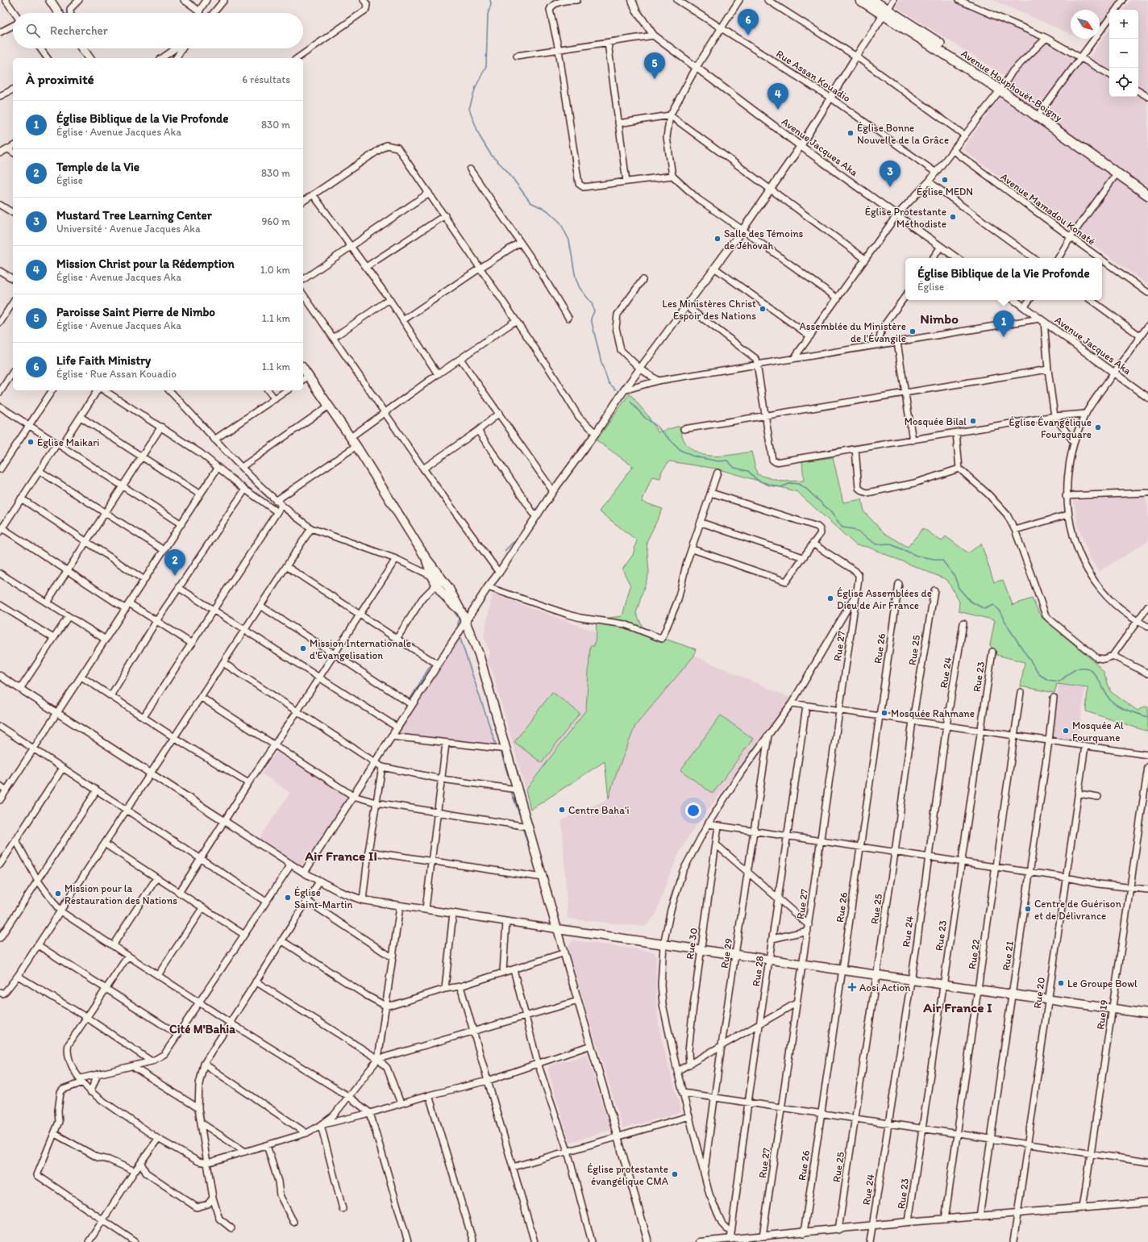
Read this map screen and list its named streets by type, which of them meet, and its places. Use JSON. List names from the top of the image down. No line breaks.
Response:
{"streets":{"highway":["Avenue Houphouët-Boigny"],"street":["Rue Assan Kouadio","Avenue Jacques Aka","Avenue Mamadou Konaté","Rue 27","Rue 26","Rue 25","Rue 24","Rue 23","Rue 30","Rue 29","Rue 22","Rue 21","Rue 28","Rue 20","Rue 19"]},"districts":["Nimbo","Air France II","Air France I","Cité M'Bahia"],"places":{"other":["Église Bonne Nouvelle de la Grâce","Église MEDN","Église Protestante Méthodiste","Salle des Témoins de Jéhovah","Les Ministères Christ Espoir des Nations","Assemblée du Ministère de l'Évangile","Mosquée Bilal","Église Évangélique Foursquare","Église Maikari","Église Assemblées de Dieu de Air France","Mission Internationale d'Evangelisation","Mosquée Rahmane","Mosquée Al Fourquane","Centre Baha'i","Mission pour la Restauration des Nations","Église Saint-Martin","Centre de Guérison et de Délivrance","Le Groupe Bowl","Église protestante évangélique CMA"],"health":["Aosi Action"]},"north":"bottom right","page":{"pins":["6","5","4","3","1","2"],"map_buttons":["+","−"],"search":"Rechercher","heading":["À proximité","6 résultats"],"list":[{"mark":"1","name":"Église Biblique de la Vie Profonde","note":"Église · Avenue Jacques Aka","value":"830 m"},{"mark":"2","name":"Temple de la Vie","note":"Église","value":"830 m"},{"mark":"3","name":"Mustard Tree Learning Center","note":"Université · Avenue Jacques Aka","value":"960 m"},{"mark":"4","name":"Mission Christ pour la Rédemption","note":"Église · Avenue Jacques Aka","value":"1.0 km"},{"mark":"5","name":"Paroisse Saint Pierre de Nimbo","note":"Église · Avenue Jacques Aka","value":"1.1 km"},{"mark":"6","name":"Life Faith Ministry","note":"Église · Rue Assan Kouadio","value":"1.1 km"}],"popup":["Église Biblique de la Vie Profonde","Église"]}}
